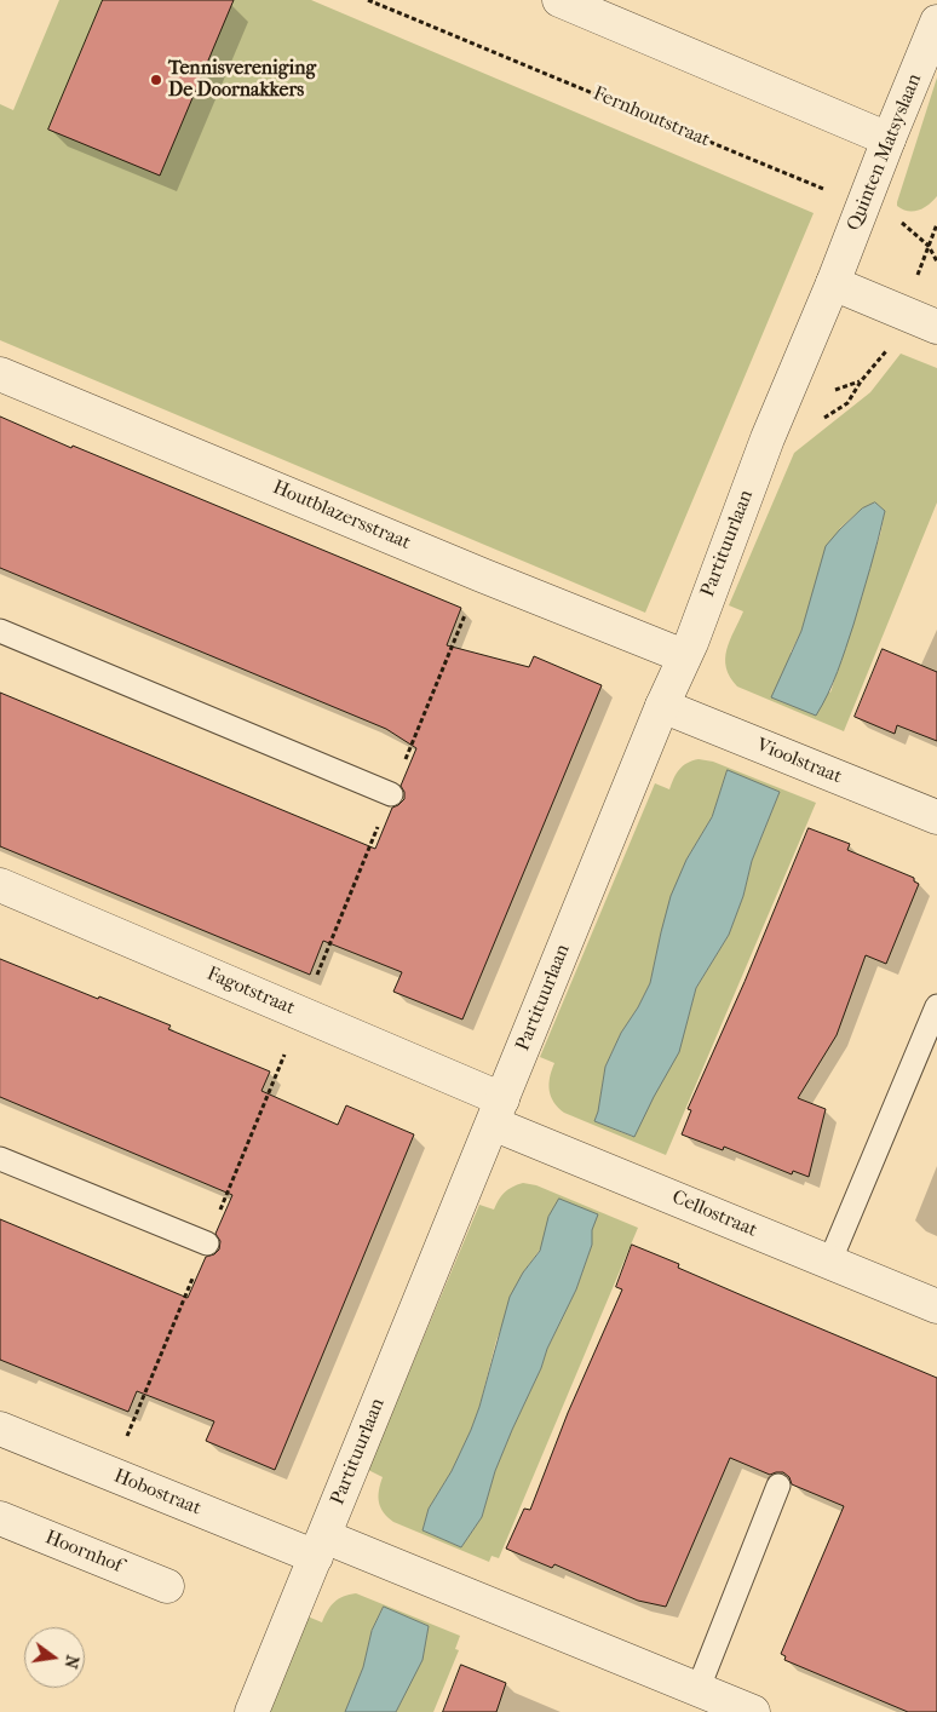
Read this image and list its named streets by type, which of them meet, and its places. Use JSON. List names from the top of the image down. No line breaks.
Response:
{"streets":{"street":["Quinten Matsyslaan","Houtblazersstraat","Partituurlaan","Vioolstraat","Fagotstraat","Cellostraat","Hobostraat","Hoornhof"],"path":["Fernhoutstraat"]},"crossings":[["Fernhoutstraat","Quinten Matsyslaan"],["Quinten Matsyslaan","Partituurlaan"],["Houtblazersstraat","Partituurlaan"],["Partituurlaan","Vioolstraat"],["Partituurlaan","Fagotstraat"],["Partituurlaan","Cellostraat"],["Partituurlaan","Hobostraat"],["Fagotstraat","Cellostraat"]],"places":["Tennisvereniging De Doornakkers"],"north":"right"}
